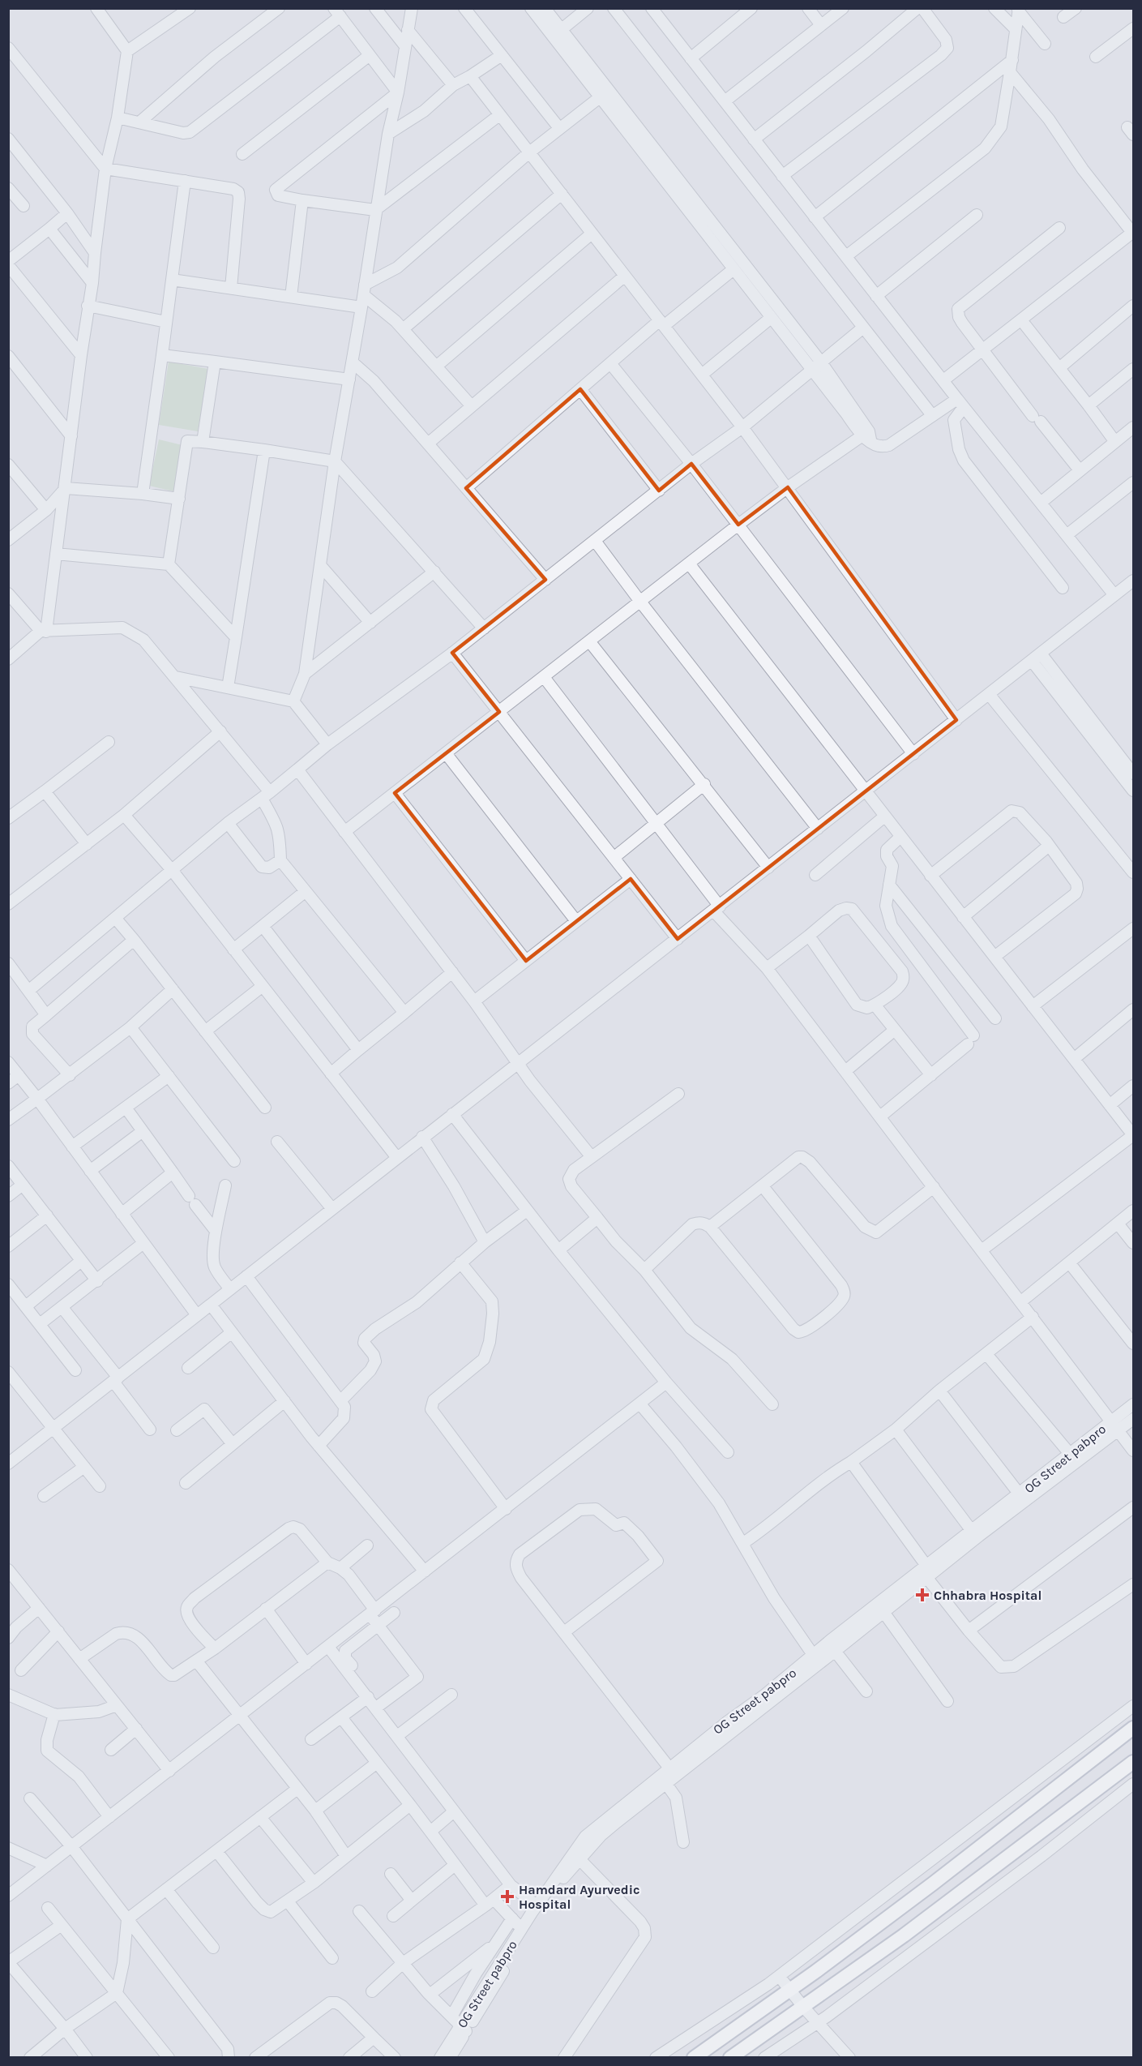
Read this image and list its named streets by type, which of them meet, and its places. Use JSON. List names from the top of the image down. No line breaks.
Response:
{"streets":{"street":["OG Street pabpro"]},"places":{"health":["Chhabra Hospital","Hamdard Ayurvedic Hospital"]}}
